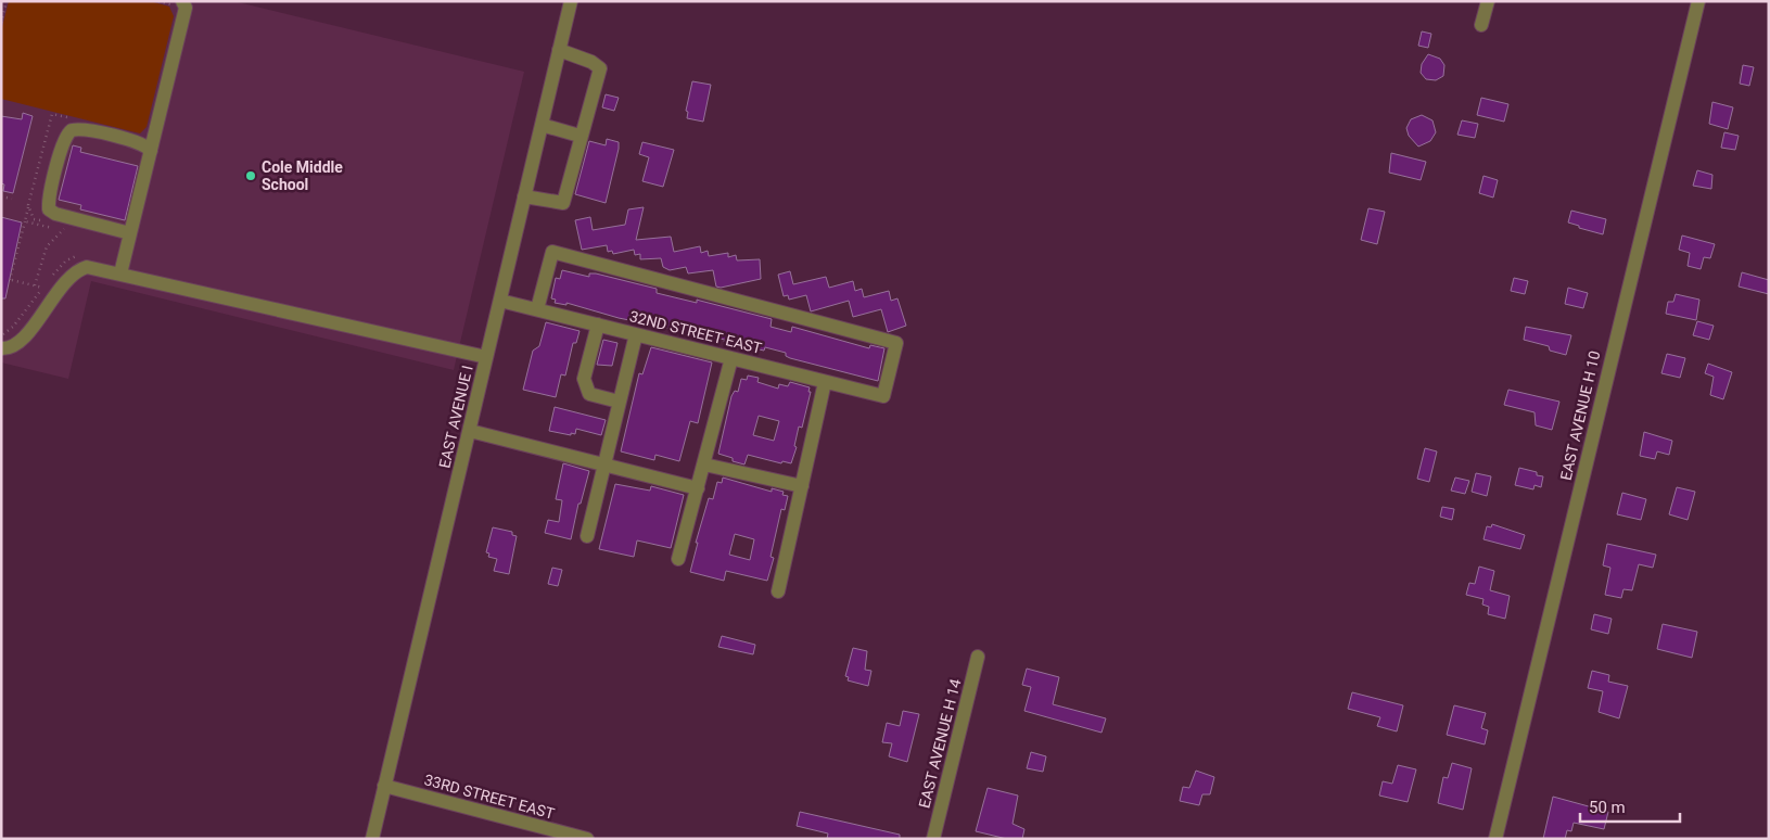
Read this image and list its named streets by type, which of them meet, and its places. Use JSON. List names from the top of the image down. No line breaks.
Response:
{"streets":{"street":["32ND STREET EAST","EAST AVENUE H 10","EAST AVENUE I","EAST AVENUE H 14","33RD STREET EAST"]},"crossings":[["32ND STREET EAST","EAST AVENUE I"],["EAST AVENUE I","33RD STREET EAST"]],"places":["Cole Middle School"],"scale_bar":"50 m"}
